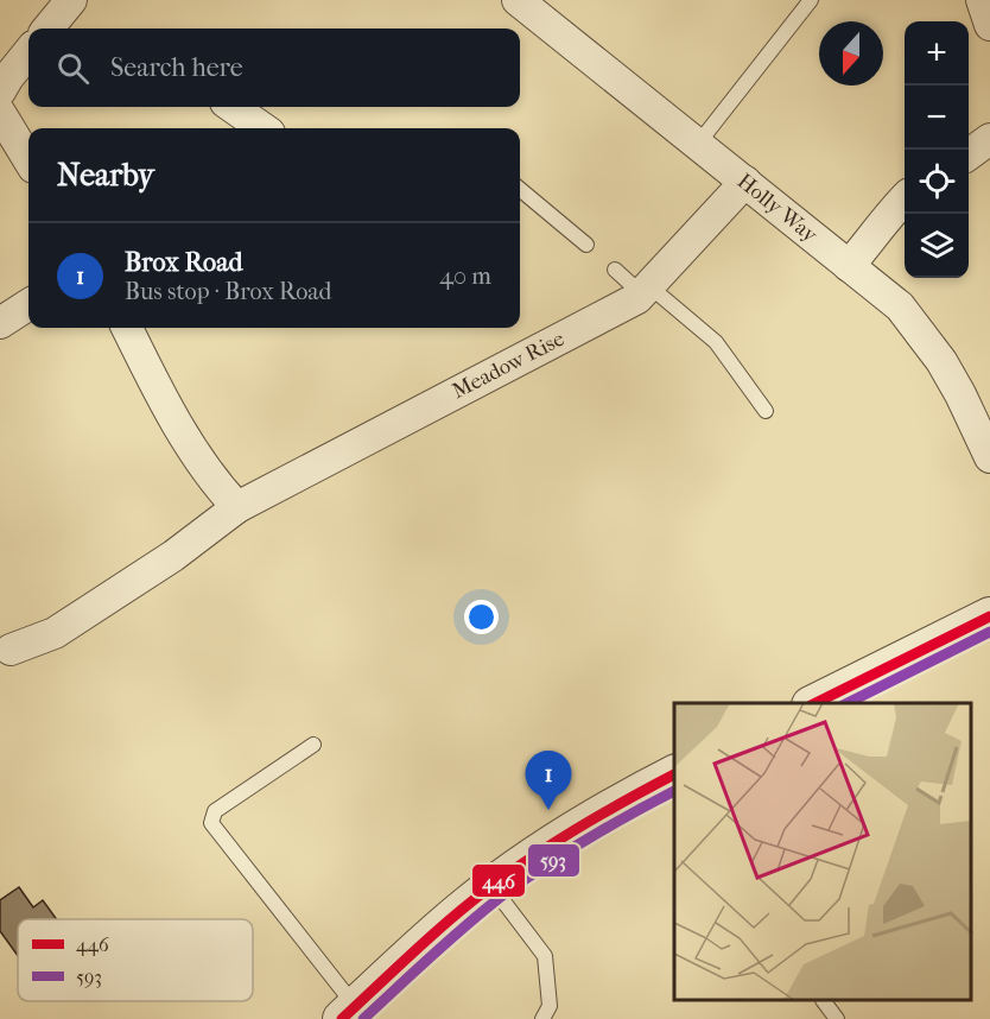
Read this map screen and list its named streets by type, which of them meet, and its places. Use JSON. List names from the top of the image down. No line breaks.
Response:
{"streets":{"street":["Holly Way","Meadow Rise"]},"crossings":[["Holly Way","Meadow Rise"]],"lines":["transit line 446","transit line 593"],"legend":["446","593"],"north":"bottom","page":{"map_buttons":["+","−"],"search":"Search here","heading":"Nearby","list":[{"mark":"1","name":"Brox Road","note":"Bus stop · Brox Road","value":"40 m"}],"pins":"1"}}
